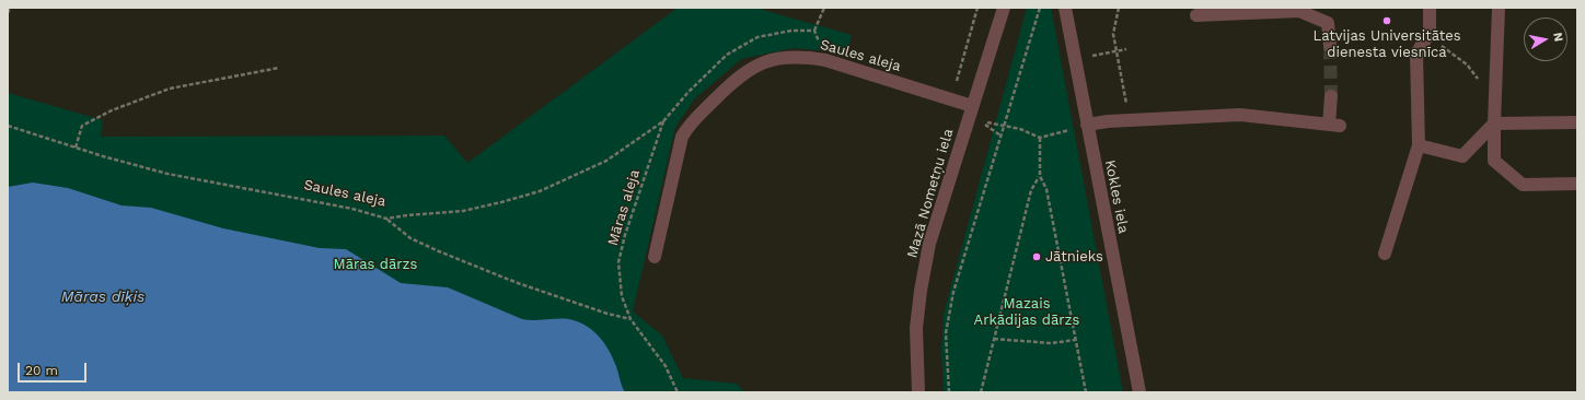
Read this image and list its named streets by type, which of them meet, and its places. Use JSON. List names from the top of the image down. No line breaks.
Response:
{"streets":{"street":["Saules aleja","Mazā Nometņu iela","Kokles iela"],"path":["Māras aleja"]},"crossings":[["Saules aleja","Mazā Nometņu iela"],["Saules aleja","Māras aleja"]],"water":["Māras dīķis"],"parks":["Māras dārzs","Mazais Arkādijas dārzs"],"places":["Latvijas Universitātes dienesta viesnīca","Jātnieks"],"scale_bar":"20 m","north":"right"}
